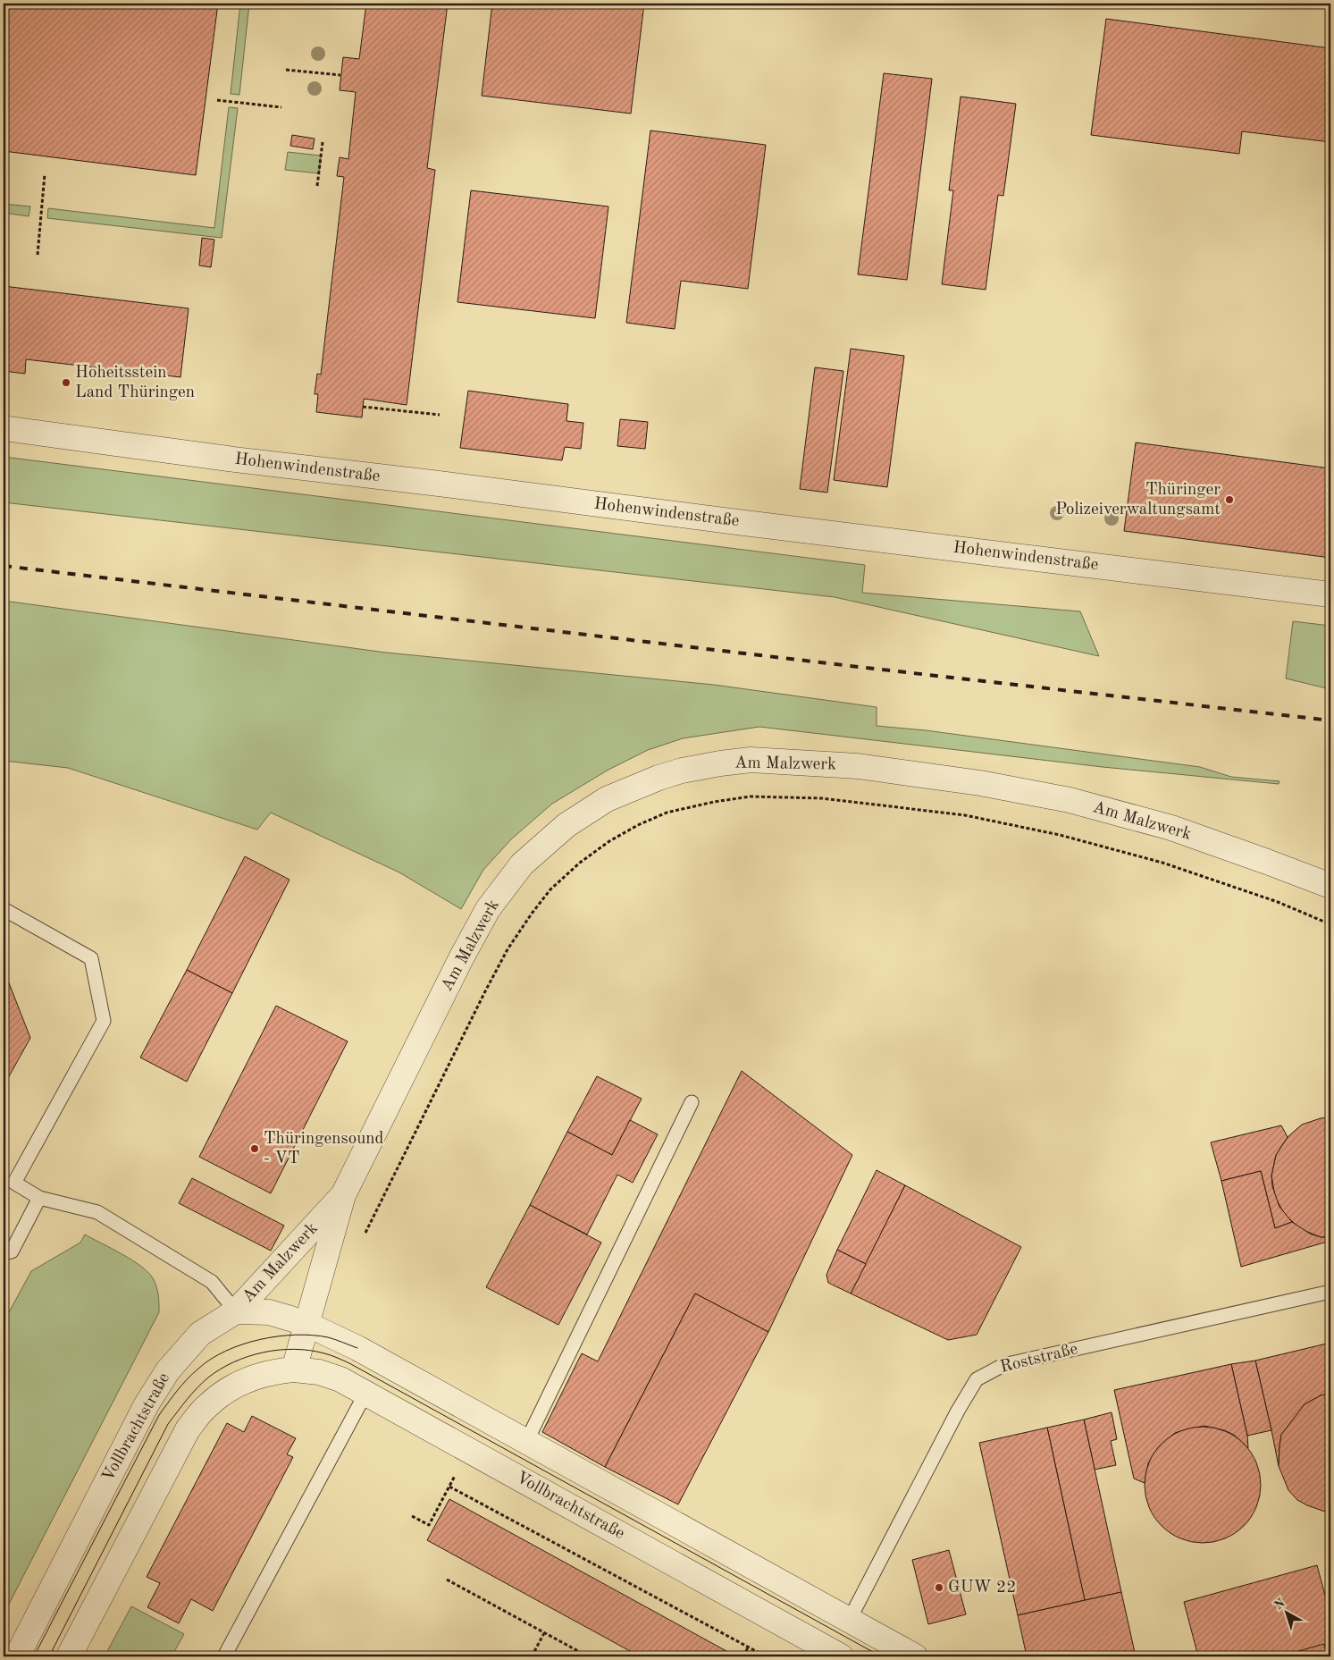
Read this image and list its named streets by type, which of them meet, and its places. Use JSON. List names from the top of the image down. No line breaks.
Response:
{"streets":{"street":["Hohenwindenstraße","Am Malzwerk","Roststraße","Vollbrachtstraße"]},"crossings":[["Am Malzwerk","Vollbrachtstraße"],["Roststraße","Vollbrachtstraße"]],"places":["Hoheitsstein Land Thüringen","Thüringer Polizeiverwaltungsamt","Thüringensound - VT","GUW 22"],"north":"top left"}
